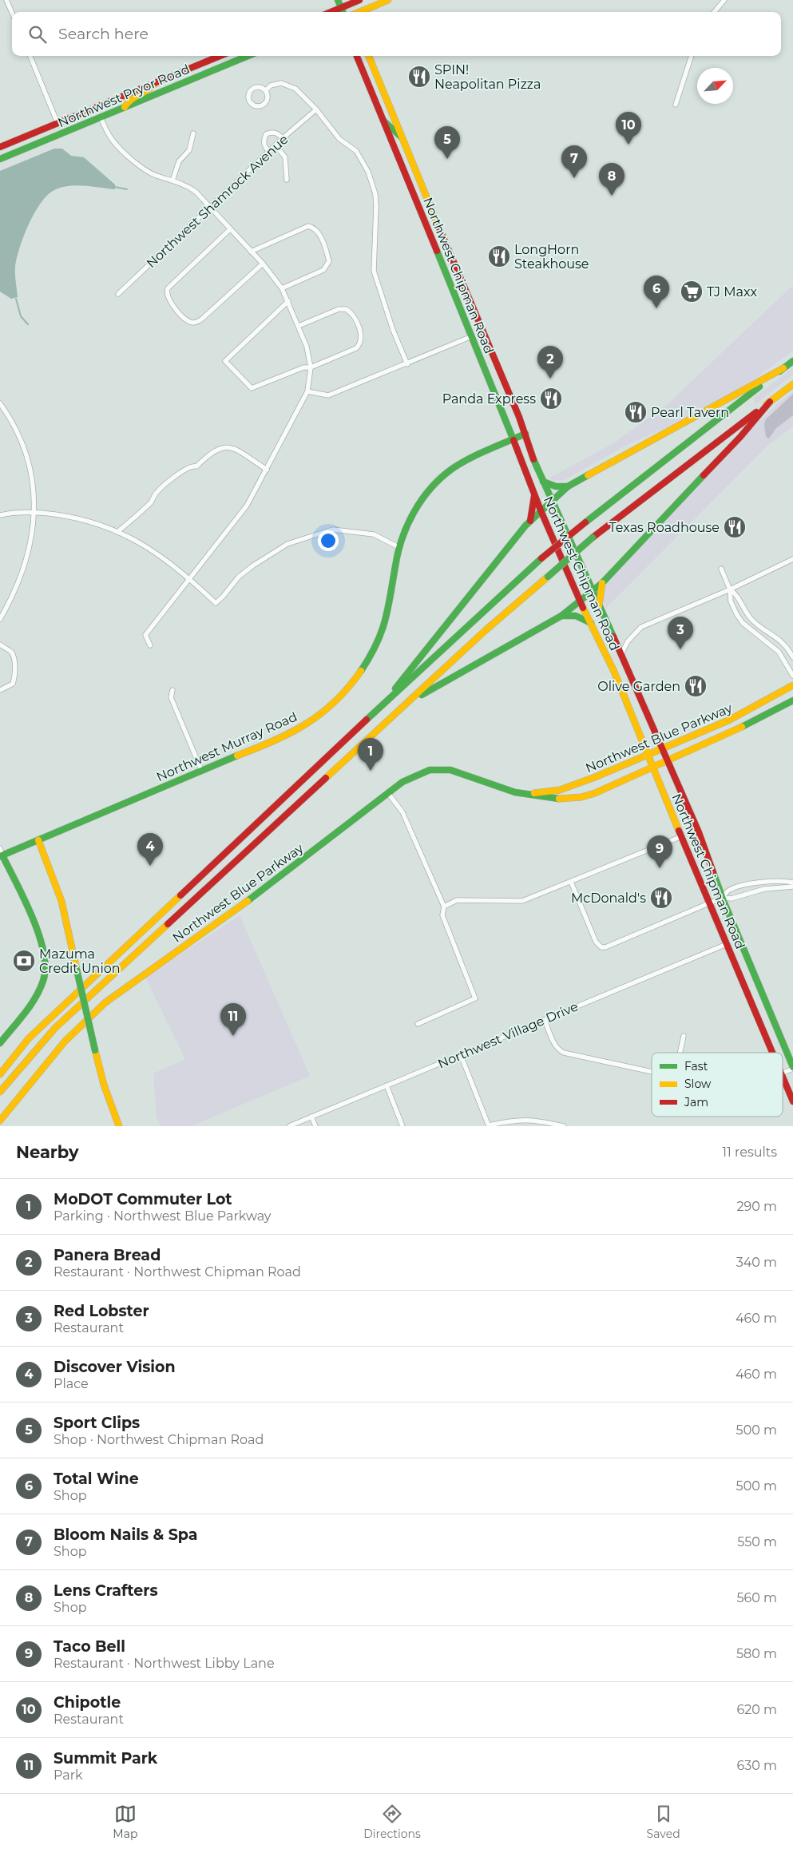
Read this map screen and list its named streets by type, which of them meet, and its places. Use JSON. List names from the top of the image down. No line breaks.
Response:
{"streets":{"main road":["Northwest Pryor Road","Northwest Chipman Road","Northwest Blue Parkway","Northwest Murray Road"],"street":["Northwest Shamrock Avenue","Northwest Village Drive"]},"crossings":[["Northwest Chipman Road","Northwest Blue Parkway"],["Northwest Chipman Road","Northwest Murray Road"],["Northwest Chipman Road","Northwest Village Drive"]],"places":{"restaurant":["SPIN! Neapolitan Pizza","LongHorn Steakhouse","Panda Express","Pearl Tavern","Texas Roadhouse","Olive Garden","McDonald's"],"supermarket":["TJ Maxx"],"bank":["Mazuma Credit Union"]},"legend":["Fast","Slow","Jam"],"north":"top right","page":{"search":"Search here","pins":["10","5","7","8","6","2","3","1","4","9","11"],"heading":["Nearby","11 results"],"list":[{"mark":"1","name":"MoDOT Commuter Lot","note":"Parking · Northwest Blue Parkway","value":"290 m"},{"mark":"2","name":"Panera Bread","note":"Restaurant · Northwest Chipman Road","value":"340 m"},{"mark":"3","name":"Red Lobster","note":"Restaurant","value":"460 m"},{"mark":"4","name":"Discover Vision","note":"Place","value":"460 m"},{"mark":"5","name":"Sport Clips","note":"Shop · Northwest Chipman Road","value":"500 m"},{"mark":"6","name":"Total Wine","note":"Shop","value":"500 m"},{"mark":"7","name":"Bloom Nails & Spa","note":"Shop","value":"550 m"},{"mark":"8","name":"Lens Crafters","note":"Shop","value":"560 m"},{"mark":"9","name":"Taco Bell","note":"Restaurant · Northwest Libby Lane","value":"580 m"},{"mark":"10","name":"Chipotle","note":"Restaurant","value":"620 m"},{"mark":"11","name":"Summit Park","note":"Park","value":"630 m"}],"nav":["Map","Directions","Saved"]}}
